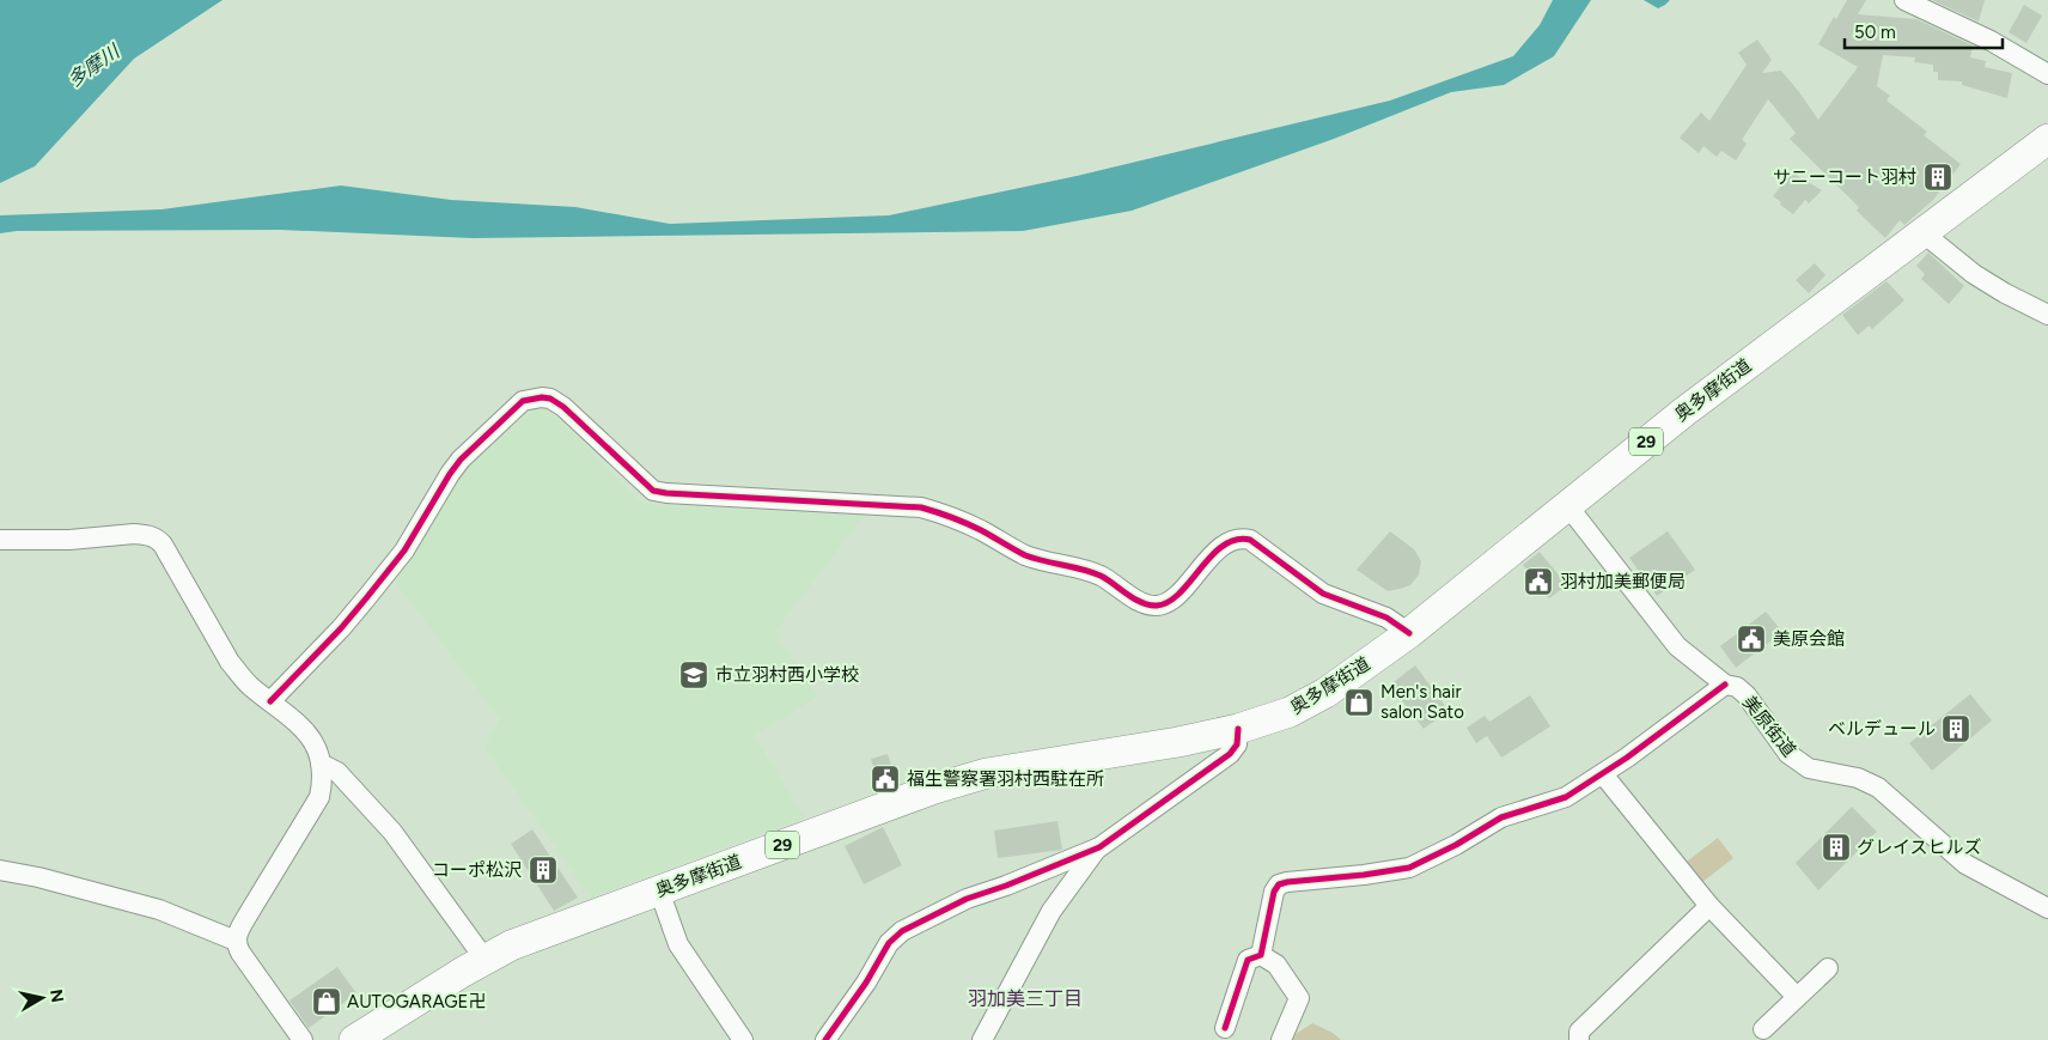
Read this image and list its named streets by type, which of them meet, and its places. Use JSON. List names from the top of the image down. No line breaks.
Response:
{"streets":{"main road":["奥多摩街道","29"],"street":["美原街道"]},"crossings":[["奥多摩街道","美原街道"]],"districts":["羽加美三丁目"],"water":["多摩川"],"places":{"building":["サニーコート羽村","ベルデュール","グレイスヒルズ","コーポ松沢"],"public building":["羽村加美郵便局","美原会館","福生警察署羽村西駐在所"],"school or university":["市立羽村西小学校"],"shop":["Men's hair salon Sato","AUTOGARAGE卍"]},"scale_bar":"50 m","north":"right"}
